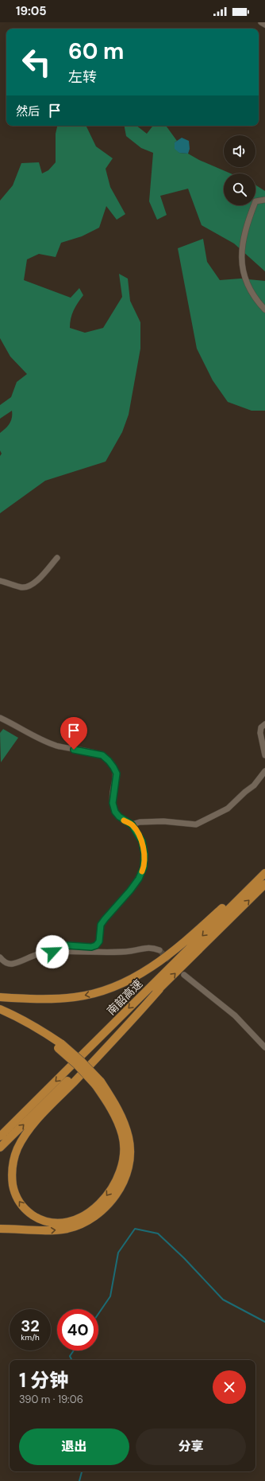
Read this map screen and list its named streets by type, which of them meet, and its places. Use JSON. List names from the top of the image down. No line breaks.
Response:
{"streets":{"highway":["南韶高速"]},"page":{"status":"19:05","turn":["60 m","左转"],"then":"然后","speed":"32 km/h","limit":"40","heading":["1 分钟","390 m · 19:06"],"buttons":["退出","分享"]}}
